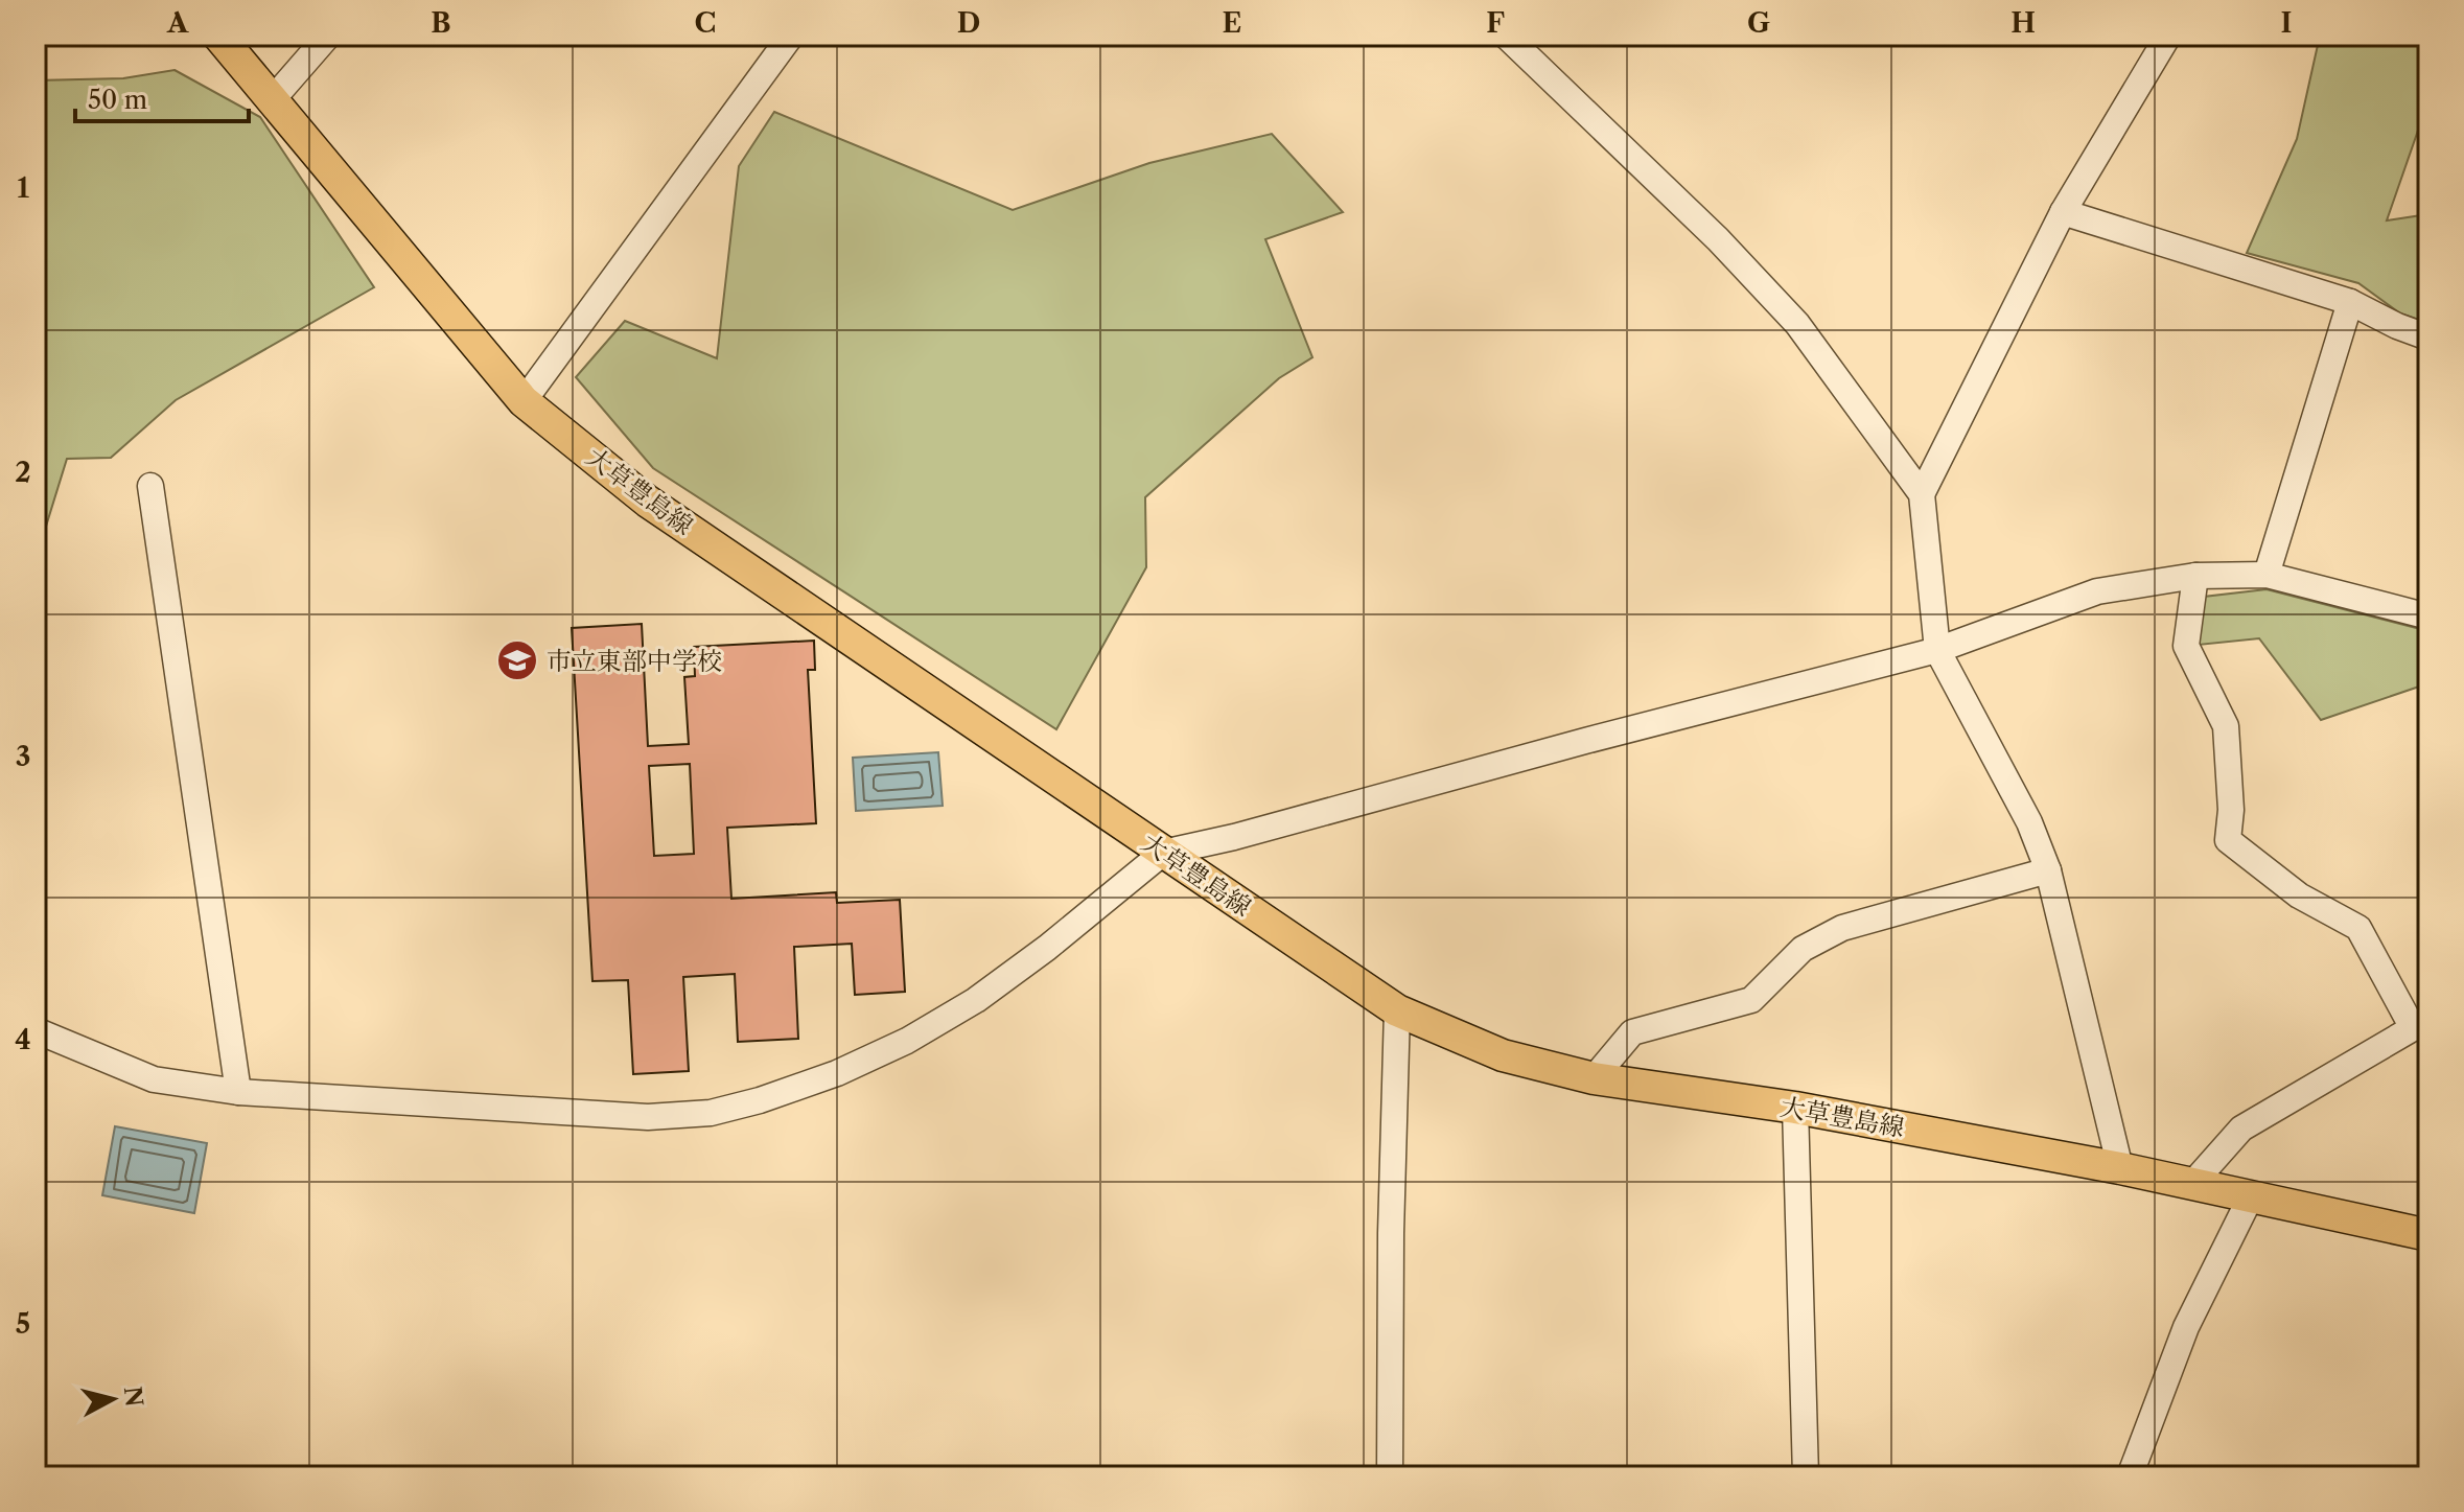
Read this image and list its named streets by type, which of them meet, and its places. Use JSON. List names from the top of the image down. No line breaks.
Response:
{"streets":{"main road":["大草豊島線"]},"places":{"school or university":["市立東部中学校"]},"scale_bar":"50 m","north":"right","grid":{"columns":["A","B","C","D","E","F","G","H","I"],"rows":["1","2","3","4","5"]}}
